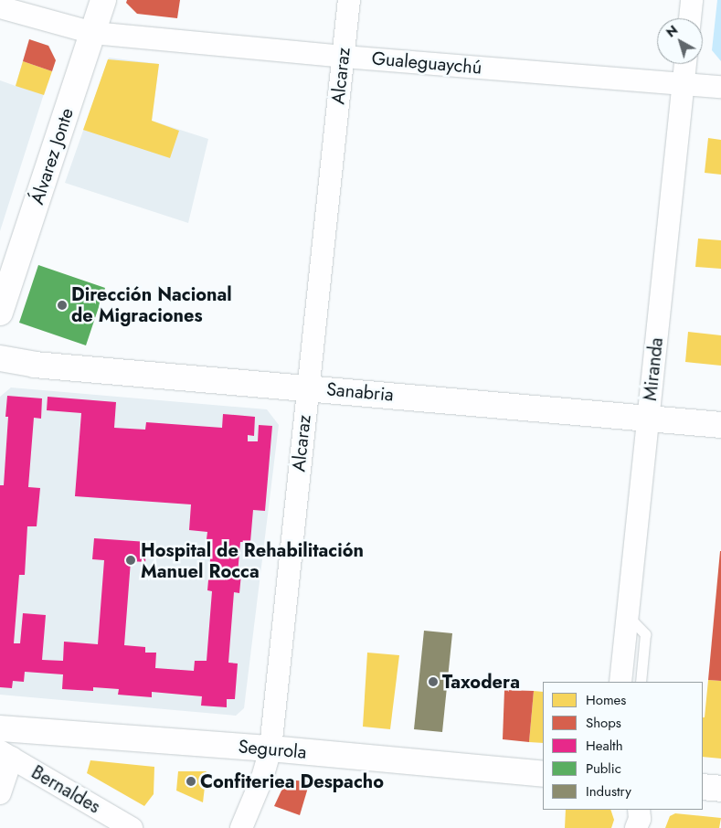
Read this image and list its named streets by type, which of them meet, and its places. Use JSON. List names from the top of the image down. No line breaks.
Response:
{"streets":{"street":["Gualeguaychú","Alcaraz","Álvarez Jonte","Miranda","Sanabria","Segurola","Bernaldes"]},"crossings":[["Gualeguaychú","Alcaraz"],["Gualeguaychú","Álvarez Jonte"],["Gualeguaychú","Miranda"],["Alcaraz","Sanabria"],["Alcaraz","Segurola"],["Miranda","Sanabria"]],"places":["Dirección Nacional de Migraciones","Hospital de Rehabilitación Manuel Rocca","Taxodera","Confiteriea Despacho"],"legend":["Homes","Shops","Health","Public","Industry"],"north":"top left"}
